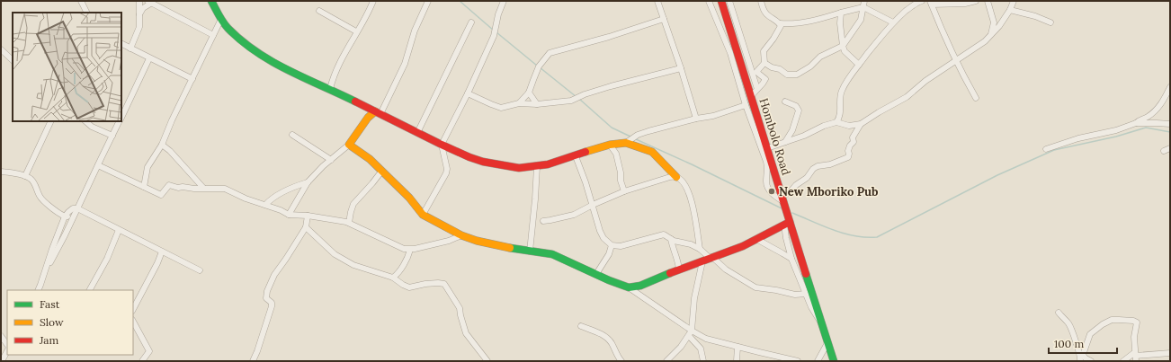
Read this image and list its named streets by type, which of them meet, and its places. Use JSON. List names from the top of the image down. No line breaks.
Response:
{"streets":{"street":["Hombolo Road"]},"places":["New Mboriko Pub"],"legend":["Fast","Slow","Jam"],"scale_bar":"100 m"}
